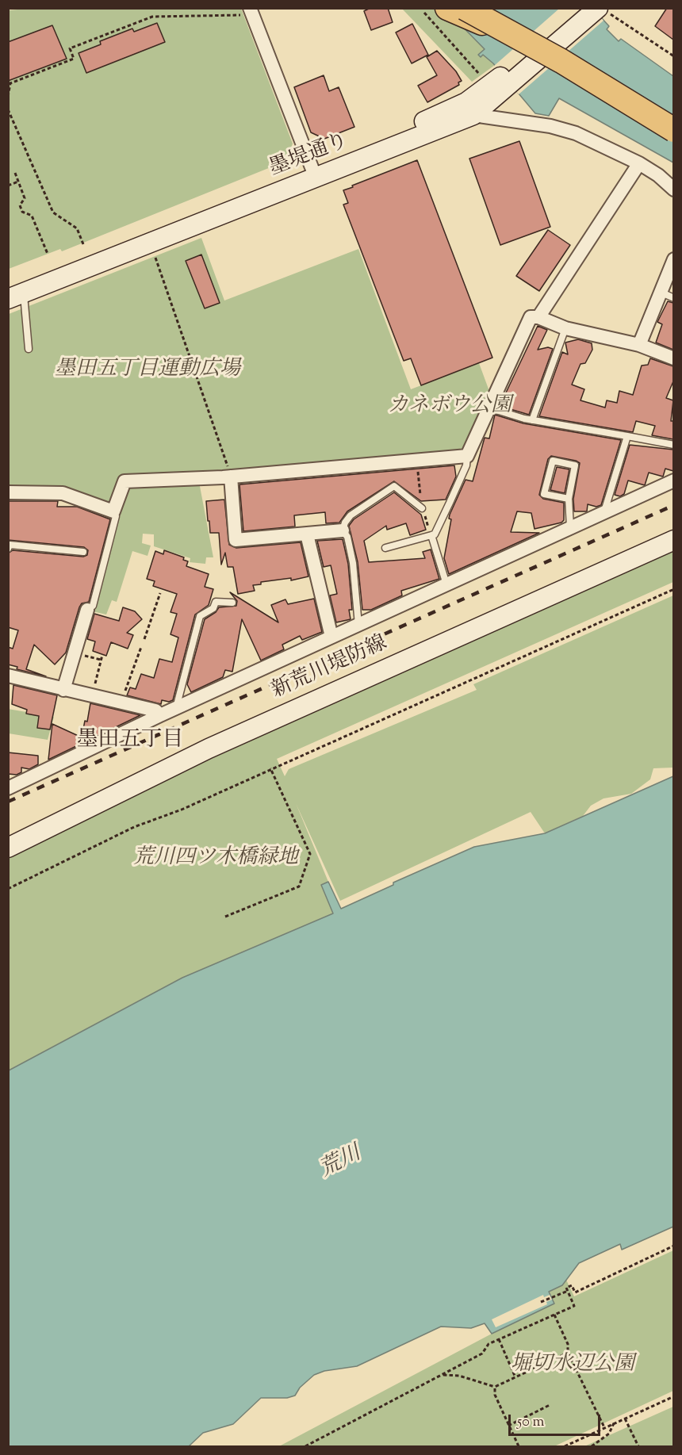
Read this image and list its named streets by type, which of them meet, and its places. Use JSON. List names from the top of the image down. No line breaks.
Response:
{"streets":{"main road":["墨堤通り","新荒川堤防線"]},"districts":["墨田五丁目"],"water":["荒川"],"parks":["墨田五丁目運動広場","カネボウ公園","荒川四ツ木橋緑地","堀切水辺公園"],"scale_bar":"50 m"}
